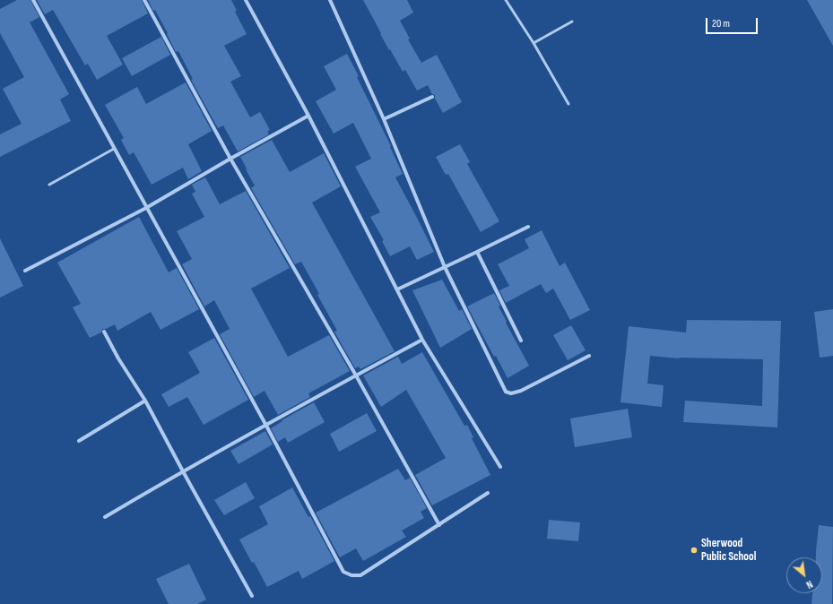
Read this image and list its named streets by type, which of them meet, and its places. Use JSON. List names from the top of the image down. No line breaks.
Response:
{"places":["Sherwood Public School"],"scale_bar":"20 m","north":"bottom right"}
